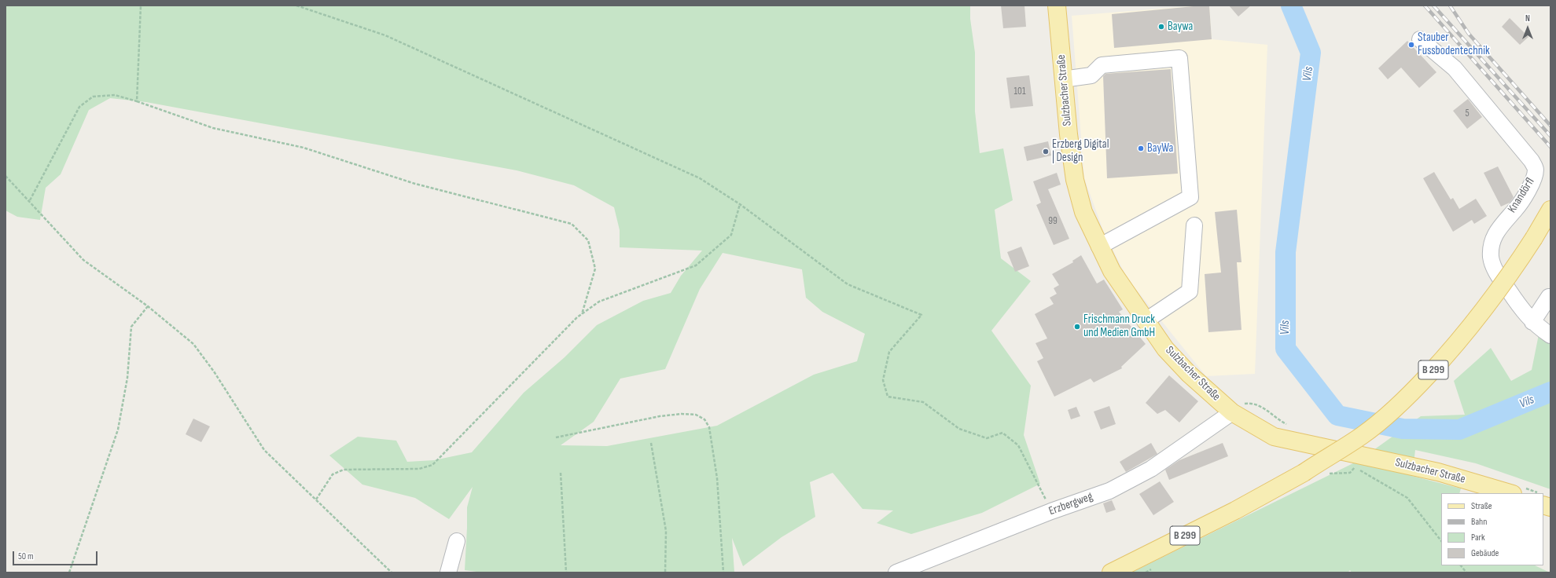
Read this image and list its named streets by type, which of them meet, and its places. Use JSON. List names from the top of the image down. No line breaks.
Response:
{"streets":{"main road":["Sulzbacher Straße","B 299"],"street":["Knandörfl","Erzbergweg"]},"crossings":[["Sulzbacher Straße","Erzbergweg"]],"water":["Vils"],"places":["Baywa","Stauber Fussbodentechnik","BayWa","Erzberg Digital | Design","Frischmann Druck und Medien GmbH"],"house_numbers":["101","5","99"],"legend":["Straße","Bahn","Park","Gebäude"],"scale_bar":"50 m","north":"top"}
